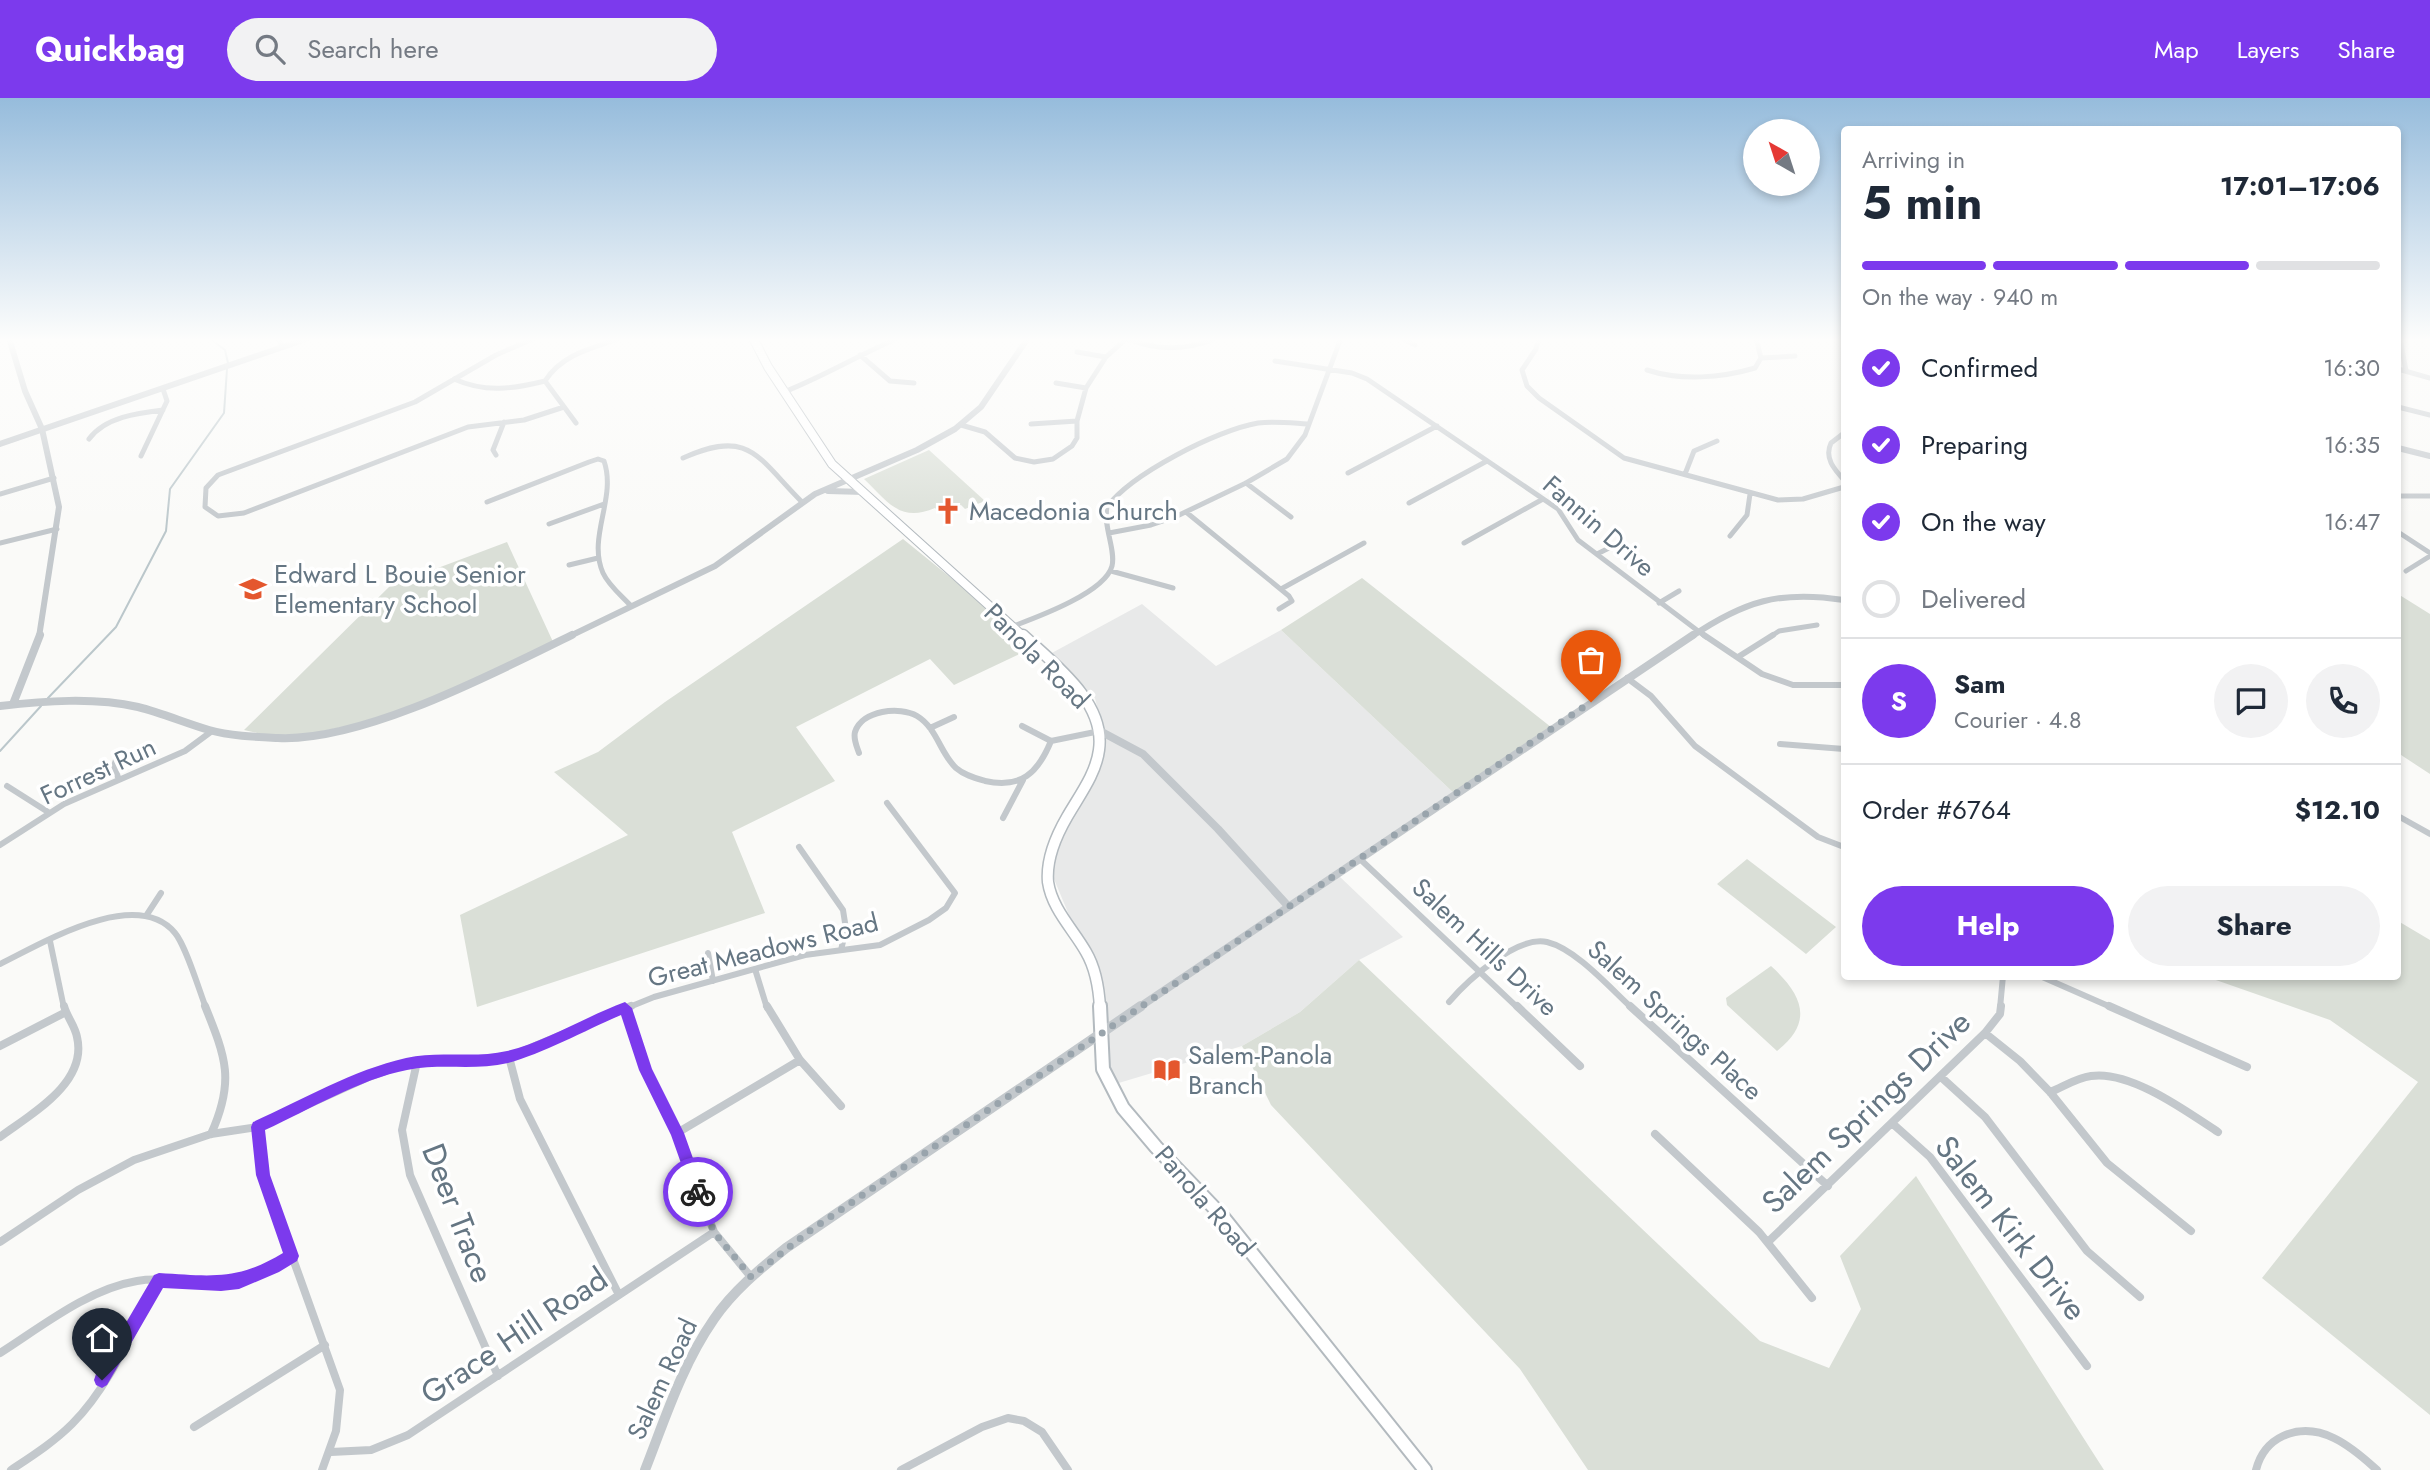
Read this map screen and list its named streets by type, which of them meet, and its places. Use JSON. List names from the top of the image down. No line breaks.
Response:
{"streets":{"main road":["Panola Road"],"street":["Fannin Drive","Forrest Run","Salem Hills Drive","Great Meadows Road","Salem Springs Place","Salem Springs Drive","Deer Trace","Salem Kirk Drive","Grace Hill Road","Salem Road"]},"crossings":[["Fannin Drive","Salem Road"],["Panola Road","Salem Road"],["Salem Hills Drive","Salem Springs Place"],["Salem Hills Drive","Salem Road"],["Great Meadows Road","Deer Trace"],["Salem Springs Place","Salem Springs Drive"],["Salem Springs Drive","Salem Kirk Drive"],["Deer Trace","Grace Hill Road"]],"places":{"church":["Macedonia Church"],"school or university":["Edward L Bouie Senior Elementary School"],"library":["Salem-Panola Branch"]},"north":"top left","page":{"header":"Quickbag","search":"Search here","nav":["Map","Layers","Share"],"heading":["5 min","Arriving in","17:01–17:06"],"panel":["Sam","Courier · 4.8","Order #6764","$12.10"],"bar":"On the way · 940 m","list":[["Confirmed","16:30"],["Preparing","16:35"],["On the way","16:47"],"Delivered"],"round":"S","buttons":["Help","Share"]}}
